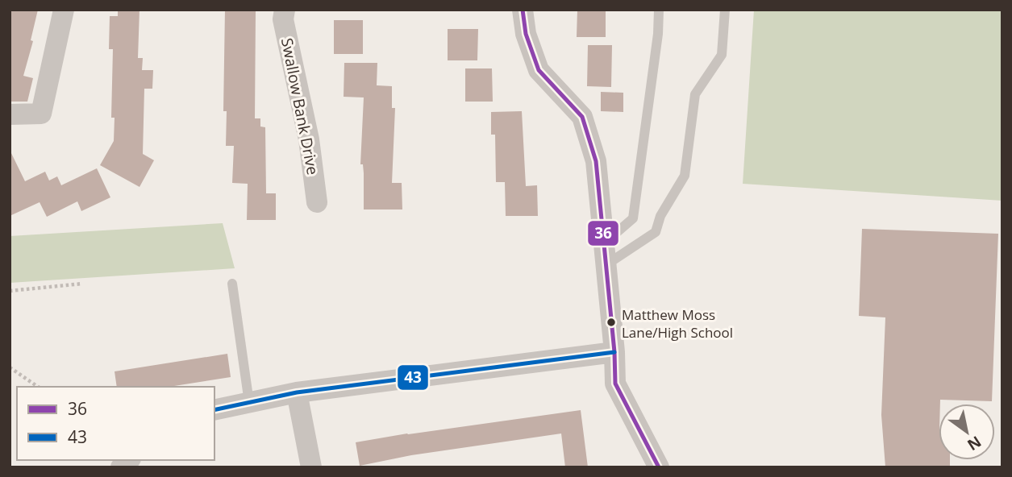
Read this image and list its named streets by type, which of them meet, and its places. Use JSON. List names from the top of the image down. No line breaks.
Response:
{"streets":{"street":["Swallow Bank Drive"]},"places":["Matthew Moss Lane/High School"],"lines":["transit line 36","transit line 43"],"legend":["36","43"],"north":"bottom right"}
